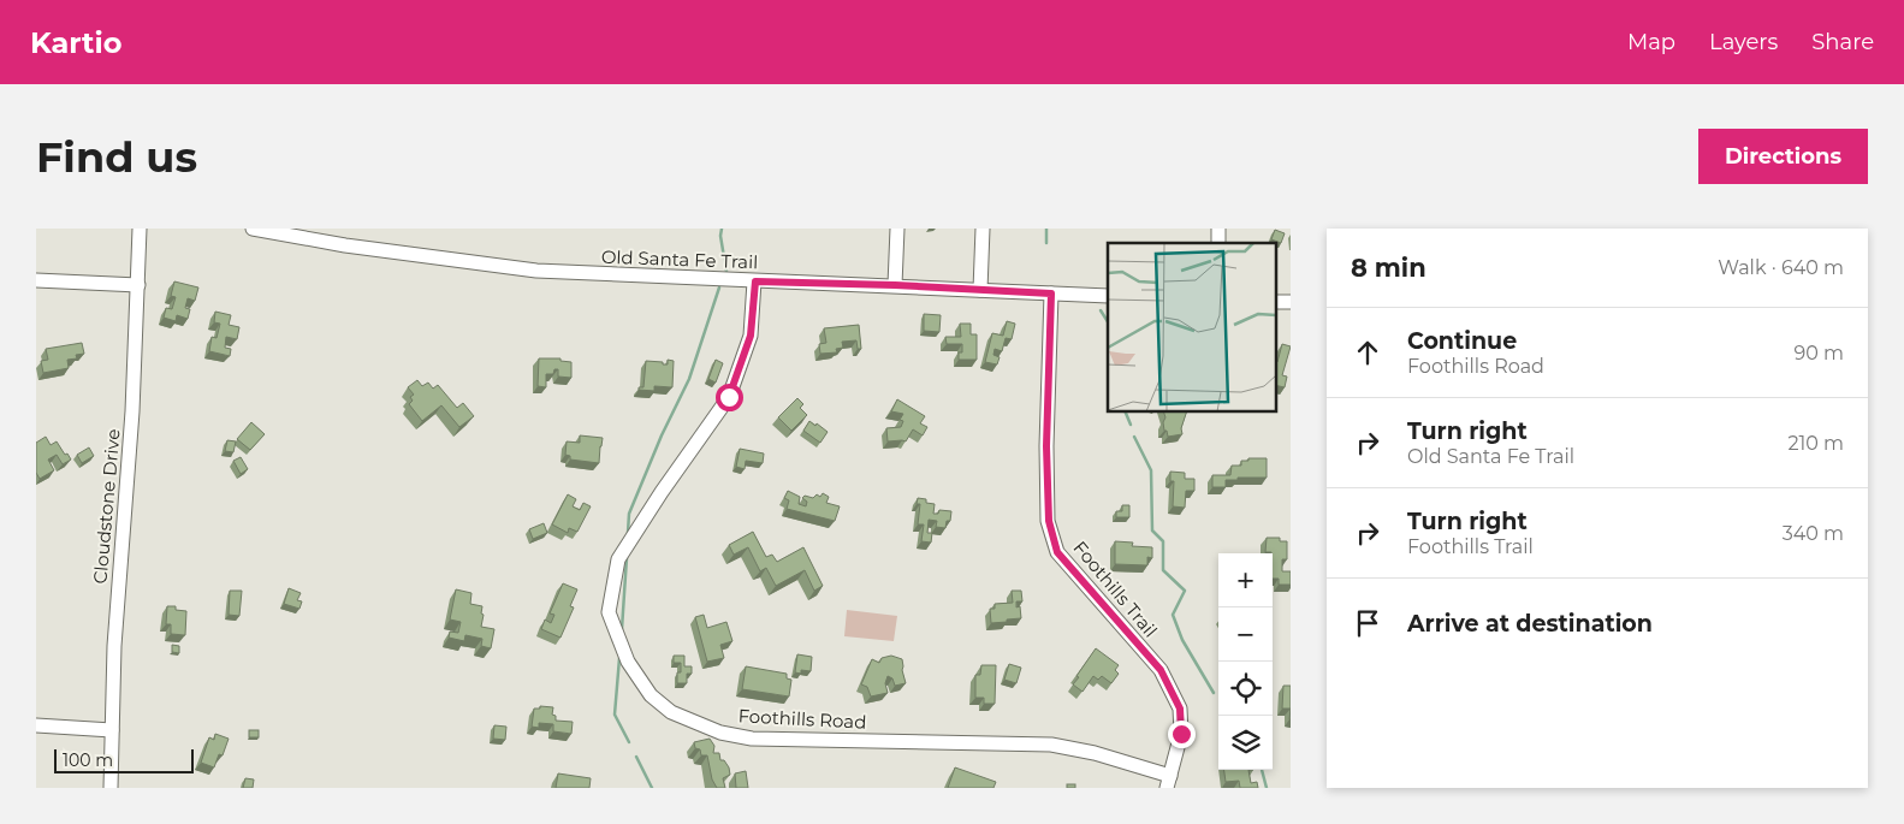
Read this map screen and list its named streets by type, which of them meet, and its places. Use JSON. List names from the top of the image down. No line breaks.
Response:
{"streets":{"street":["Old Santa Fe Trail","Cloudstone Drive","Foothills Trail","Foothills Road"]},"crossings":[["Old Santa Fe Trail","Foothills Trail"],["Old Santa Fe Trail","Foothills Road"],["Foothills Trail","Foothills Road"]],"scale_bar":"100 m","page":{"header":"Kartio","nav":["Map","Layers","Share"],"buttons":"Directions","title":"Find us","heading":["8 min","Walk · 640 m"],"list":[["Continue","Foothills Road","90 m"],["Turn right","Old Santa Fe Trail","210 m"],["Turn right","Foothills Trail","340 m"],"Arrive at destination"],"map_buttons":["+","−"],"scale":"100 m"}}
